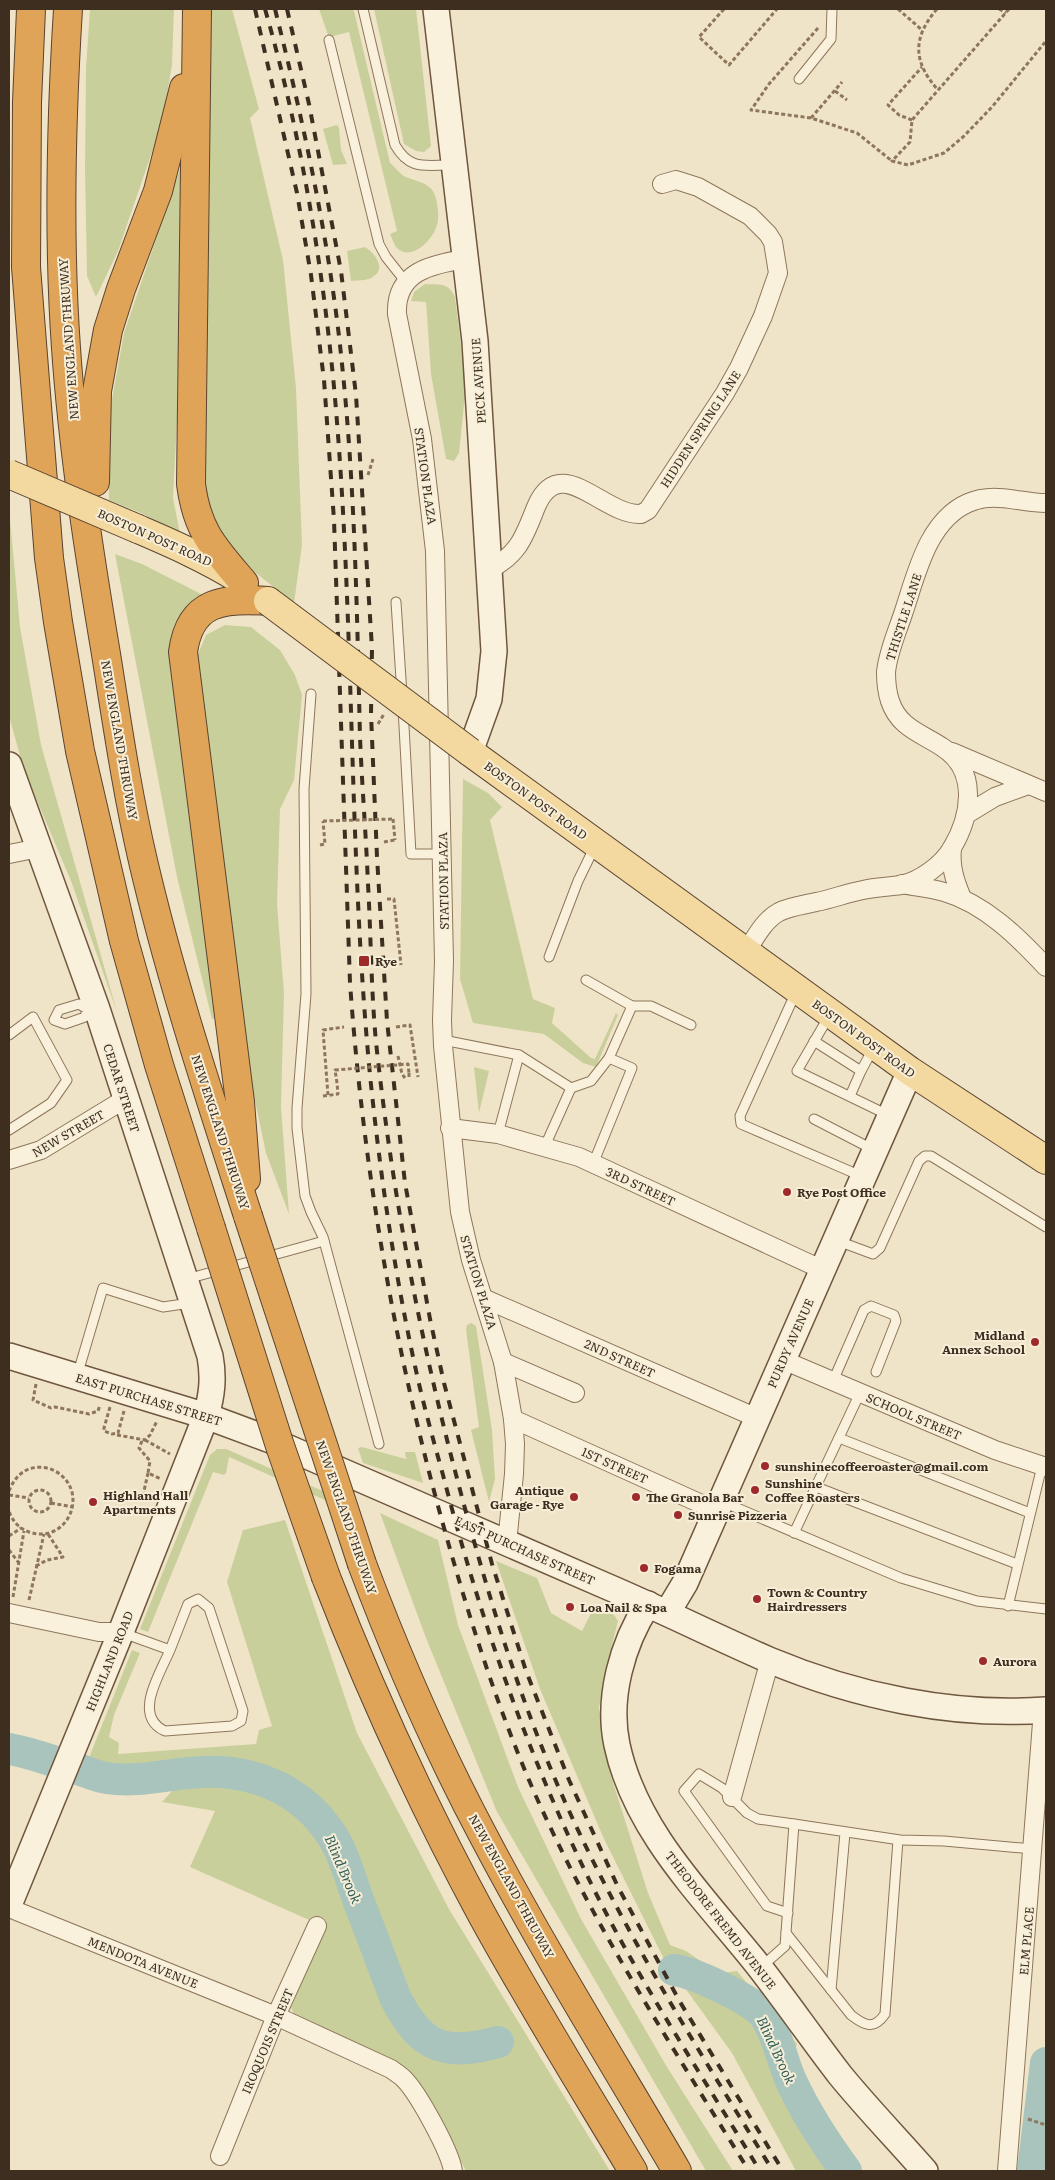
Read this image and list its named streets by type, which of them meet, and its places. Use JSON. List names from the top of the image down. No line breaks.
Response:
{"streets":{"highway":["NEW ENGLAND THRUWAY"],"main road":["BOSTON POST ROAD"],"street":["PECK AVENUE","HIDDEN SPRING LANE","STATION PLAZA","THISTLE LANE","CEDAR STREET","NEW STREET","3RD STREET","PURDY AVENUE","2ND STREET","EAST PURCHASE STREET","SCHOOL STREET","1ST STREET","HIGHLAND ROAD","THEODORE FREMD AVENUE","ELM PLACE","MENDOTA AVENUE","IROQUOIS STREET"]},"crossings":[["PECK AVENUE","HIDDEN SPRING LANE"],["PECK AVENUE","BOSTON POST ROAD"],["STATION PLAZA","3RD STREET"],["STATION PLAZA","2ND STREET"],["STATION PLAZA","EAST PURCHASE STREET"],["STATION PLAZA","1ST STREET"],["BOSTON POST ROAD","THISTLE LANE"],["BOSTON POST ROAD","PURDY AVENUE"],["CEDAR STREET","NEW STREET"],["CEDAR STREET","EAST PURCHASE STREET"],["CEDAR STREET","HIGHLAND ROAD"],["3RD STREET","PURDY AVENUE"],["PURDY AVENUE","2ND STREET"],["PURDY AVENUE","EAST PURCHASE STREET"],["PURDY AVENUE","SCHOOL STREET"],["PURDY AVENUE","1ST STREET"],["PURDY AVENUE","THEODORE FREMD AVENUE"],["EAST PURCHASE STREET","HIGHLAND ROAD"],["EAST PURCHASE STREET","THEODORE FREMD AVENUE"],["EAST PURCHASE STREET","ELM PLACE"],["HIGHLAND ROAD","MENDOTA AVENUE"],["MENDOTA AVENUE","IROQUOIS STREET"]],"water":["Blind Brook"],"places":{"transit":["Rye"],"other":["Rye Post Office","Midland Annex School","sunshinecoffeeroaster@gmail.com","Sunshine Coffee Roasters","Antique Garage - Rye","The Granola Bar","Highland Hall Apartments","Sunrise Pizzeria","Fogama","Town & Country Hairdressers","Loa Nail & Spa","Aurora"]}}
